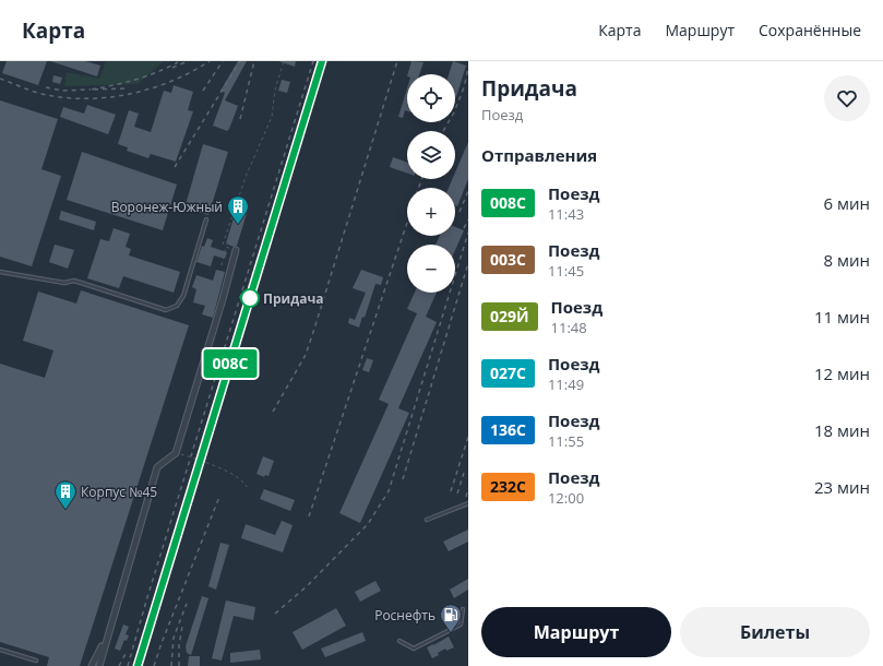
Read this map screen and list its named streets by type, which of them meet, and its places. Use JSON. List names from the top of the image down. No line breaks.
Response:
{"places":{"building":["Воронеж-Южный","Корпус №45"],"other":["Придача"],"fuel station":["Роснефть"]},"page":{"header":"Карта","nav":["Карта","Маршрут","Сохранённые"],"on_map":"008С","heading":[["Придача","Поезд"],"Отправления"],"map_buttons":["+","−"],"list":[{"mark":"008С","name":"Поезд","note":"11:43","value":"6 мин"},{"mark":"003С","name":"Поезд","note":"11:45","value":"8 мин"},{"mark":"029Й","name":"Поезд","note":"11:48","value":"11 мин"},{"mark":"027С","name":"Поезд","note":"11:49","value":"12 мин"},{"mark":"136С","name":"Поезд","note":"11:55","value":"18 мин"},{"mark":"232C","name":"Поезд","note":"12:00","value":"23 мин"}],"buttons":["Маршрут","Билеты"]}}
